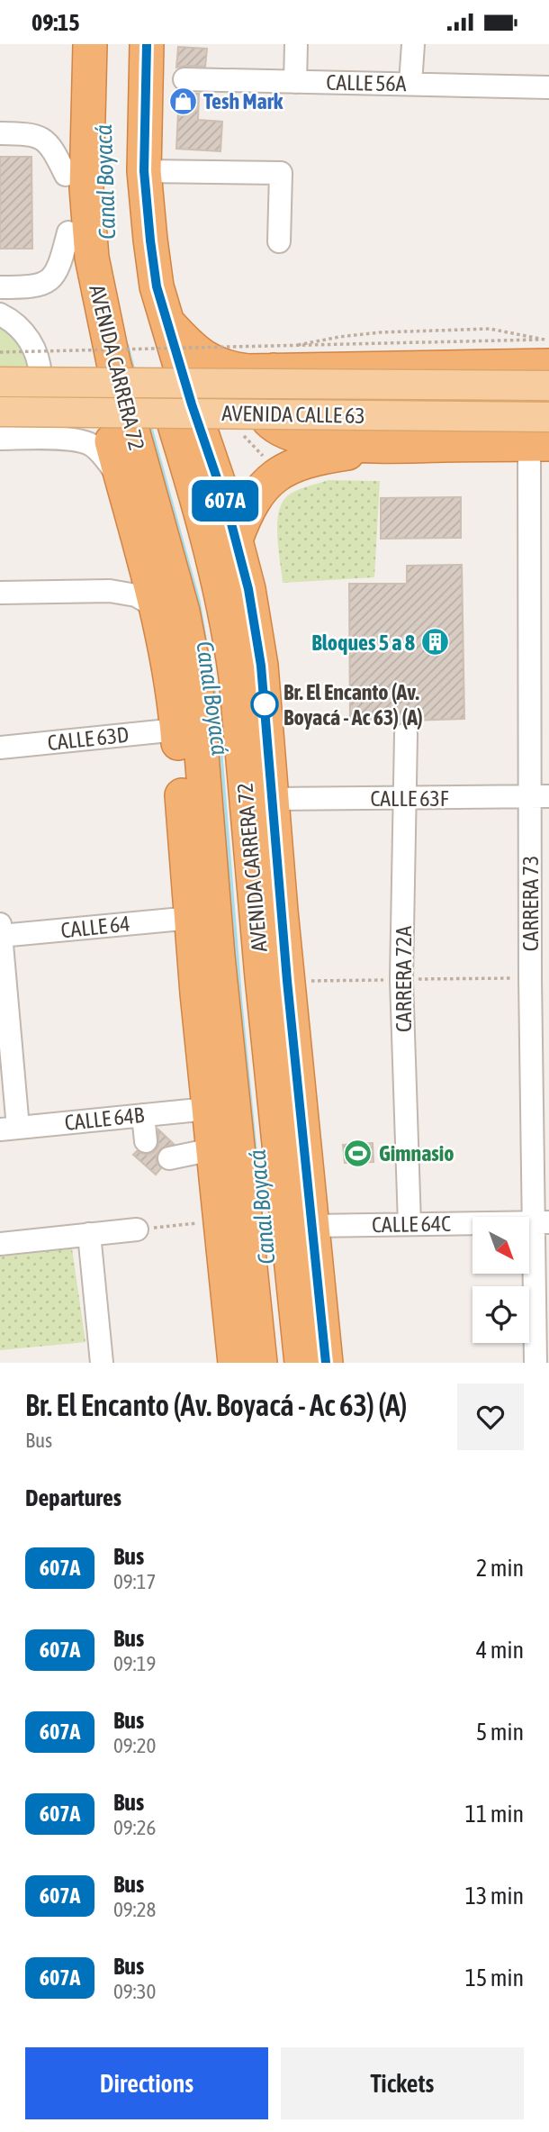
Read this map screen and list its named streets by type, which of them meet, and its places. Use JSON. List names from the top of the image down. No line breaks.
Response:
{"streets":{"highway":["AVENIDA CARRERA 72"],"main road":["AVENIDA CALLE 63"],"street":["CALLE 56A","CALLE 63D","CALLE 63F","CARRERA 73","CALLE 64","CARRERA 72A","CALLE 64B","CALLE 64C"]},"crossings":[["AVENIDA CARRERA 72","CALLE 63D"],["AVENIDA CARRERA 72","CALLE 63F"],["AVENIDA CARRERA 72","CALLE 64"],["AVENIDA CARRERA 72","CALLE 64B"],["AVENIDA CARRERA 72","CALLE 64C"],["CALLE 63F","CARRERA 73"],["CALLE 63F","CARRERA 72A"],["CARRERA 73","CALLE 64C"],["CARRERA 72A","CALLE 64C"]],"water":["Canal Boyacá"],"places":{"shop":["Tesh Mark"],"building":["Bloques 5 a 8"],"other":["Br. El Encanto (Av. Boyacá - Ac 63) (A)"],"sports":["Gimnasio"]},"lines":["bus line 607A"],"north":"bottom right","page":{"status":"09:15","on_map":"607A","heading":[["Br. El Encanto (Av. Boyacá - Ac 63) (A)","Bus"],"Departures"],"list":[{"mark":"607A","name":"Bus","note":"09:17","value":"2 min"},{"mark":"607A","name":"Bus","note":"09:19","value":"4 min"},{"mark":"607A","name":"Bus","note":"09:20","value":"5 min"},{"mark":"607A","name":"Bus","note":"09:26","value":"11 min"},{"mark":"607A","name":"Bus","note":"09:28","value":"13 min"},{"mark":"607A","name":"Bus","note":"09:30","value":"15 min"}],"buttons":["Directions","Tickets"]}}
